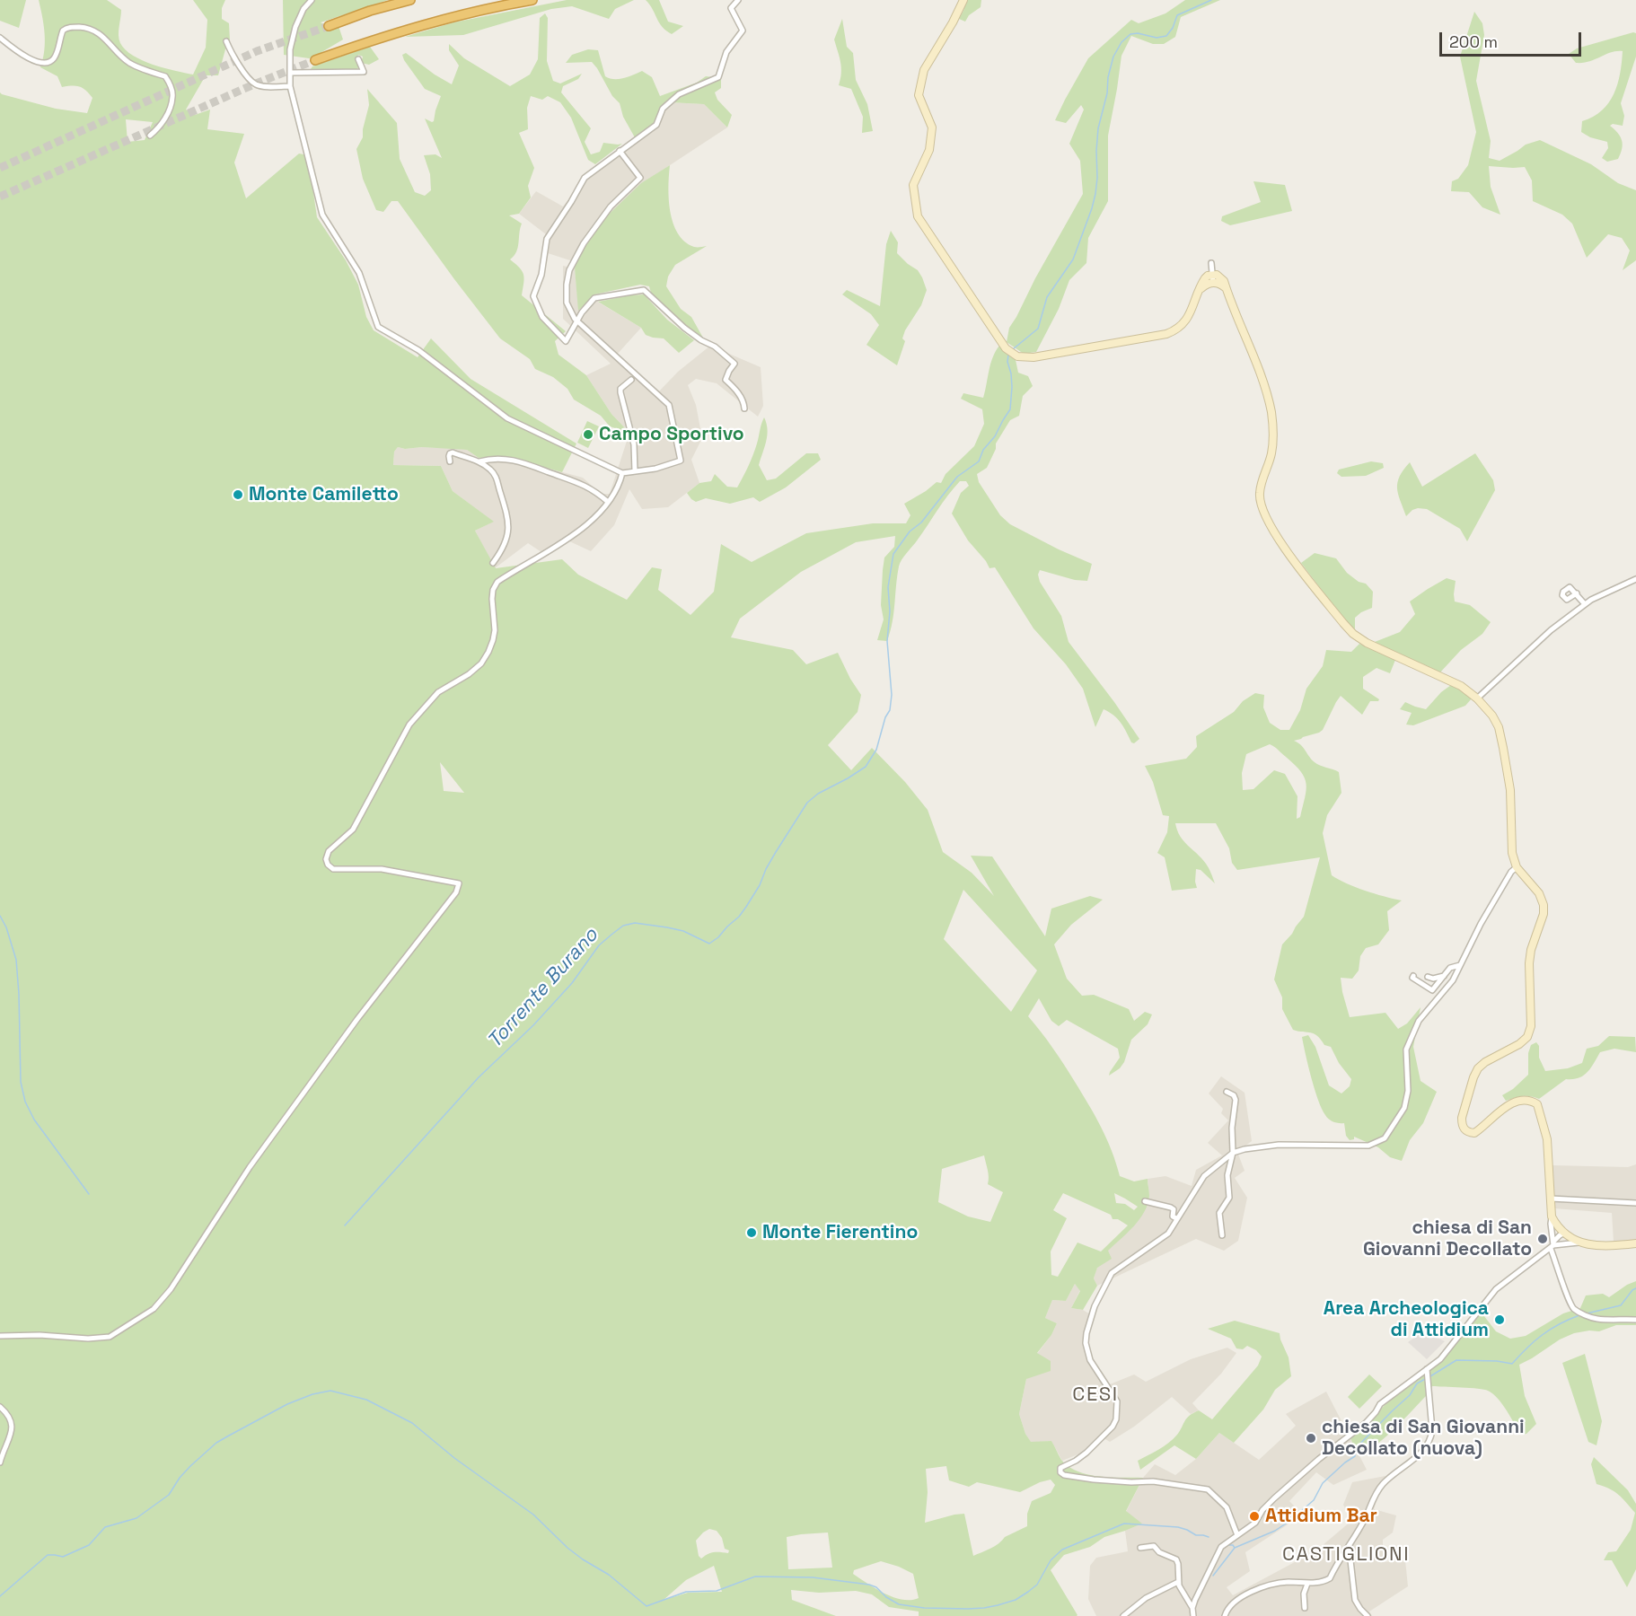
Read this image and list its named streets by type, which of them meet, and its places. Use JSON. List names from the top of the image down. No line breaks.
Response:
{"districts":["CESI","CASTIGLIONI"],"water":["Torrente Burano"],"places":["Campo Sportivo","Monte Camiletto","Monte Fierentino","chiesa di San Giovanni Decollato","Area Archeologica di Attidium","chiesa di San Giovanni Decollato (nuova)","Attidium Bar"],"scale_bar":"200 m"}
